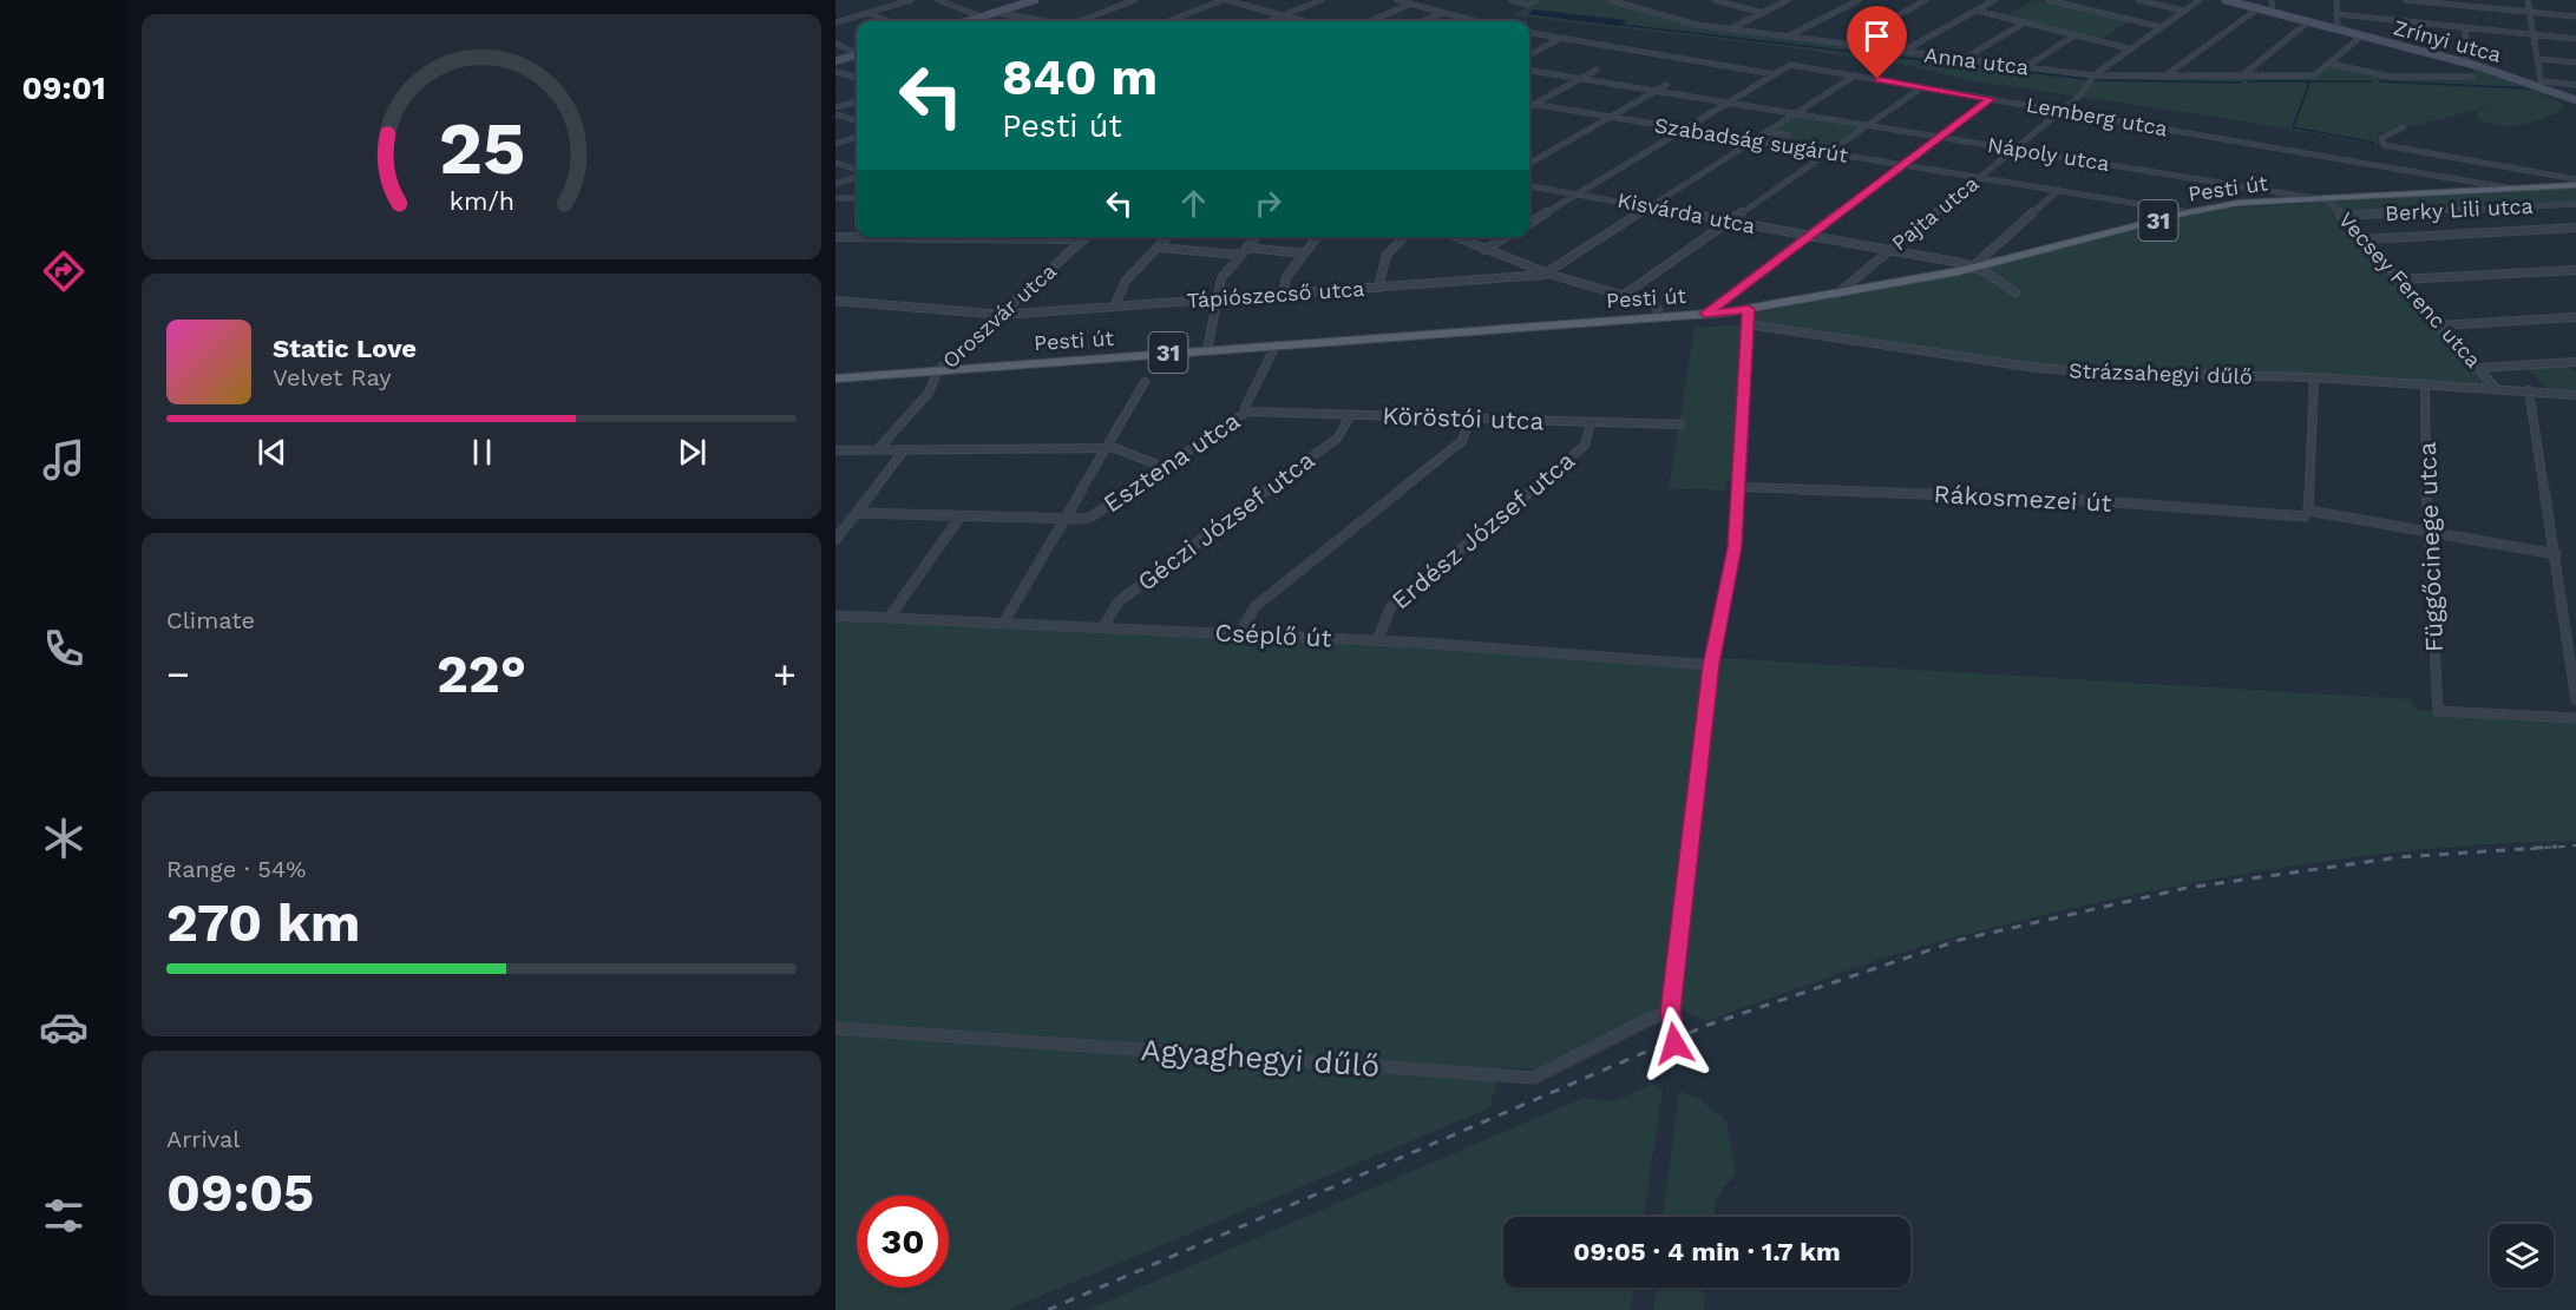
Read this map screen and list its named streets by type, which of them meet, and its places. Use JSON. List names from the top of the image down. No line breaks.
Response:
{"streets":{"main road":["Zrínyi utca","Pesti út","31"],"street":["Anna utca","Lemberg utca","Szabadság sugárút","Nápoly utca","Berky Lili utca","Kisvárda utca","Pajta utca","Vecsey Ferenc utca","Tápiószecső utca","Oroszvár utca","Strázsahegyi dűlő","Köröstói utca","Esztena utca","Rákosmezei út","Géczi József utca","Erdész József utca","Függőcinege utca","Cséplő út","Agyaghegyi dűlő"]},"crossings":[["Anna utca","Pajta utca"],["Lemberg utca","Pesti út"],["Lemberg utca","Pajta utca"],["Szabadság sugárút","Pesti út"],["Szabadság sugárút","Pajta utca"],["Nápoly utca","Pesti út"],["Nápoly utca","Pajta utca"],["Nápoly utca","Vecsey Ferenc utca"],["Pesti út","Kisvárda utca"],["Pesti út","Pajta utca"],["Pesti út","Vecsey Ferenc utca"],["Pesti út","Oroszvár utca"],["Pesti út","Esztena utca"],["Berky Lili utca","Vecsey Ferenc utca"],["Kisvárda utca","Pajta utca"],["Vecsey Ferenc utca","Strázsahegyi dűlő"],["Tápiószecső utca","Oroszvár utca"],["Strázsahegyi dűlő","Függőcinege utca"],["Köröstói utca","Esztena utca"],["Köröstói utca","Géczi József utca"],["Köröstói utca","Erdész József utca"],["Rákosmezei út","Függőcinege utca"],["Géczi József utca","Cséplő út"],["Erdész József utca","Cséplő út"]],"page":{"tabs":"09:01","turn":["840 m","Pesti út"],"song":["Static Love","Velvet Ray"],"tile":["Climate",["Range · 54%","270 km"],["Arrival","09:05"]],"heat":["−","22°","+"],"limit":"30","trip":"09:05 · 4 min · 1.7 km","gauge":["25","km/h"]}}
